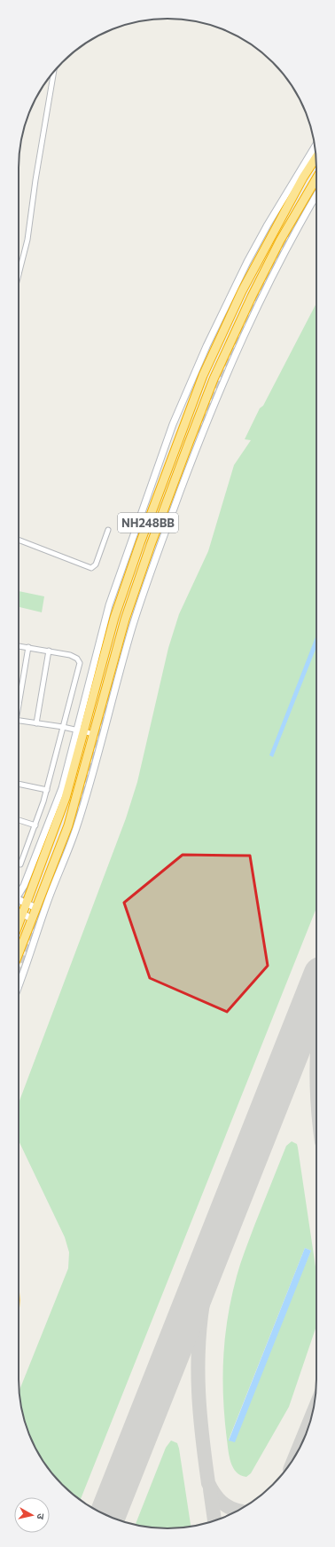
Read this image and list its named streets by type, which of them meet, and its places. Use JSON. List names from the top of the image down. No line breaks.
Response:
{"streets":{"highway":["NH248BB"]},"north":"right"}
